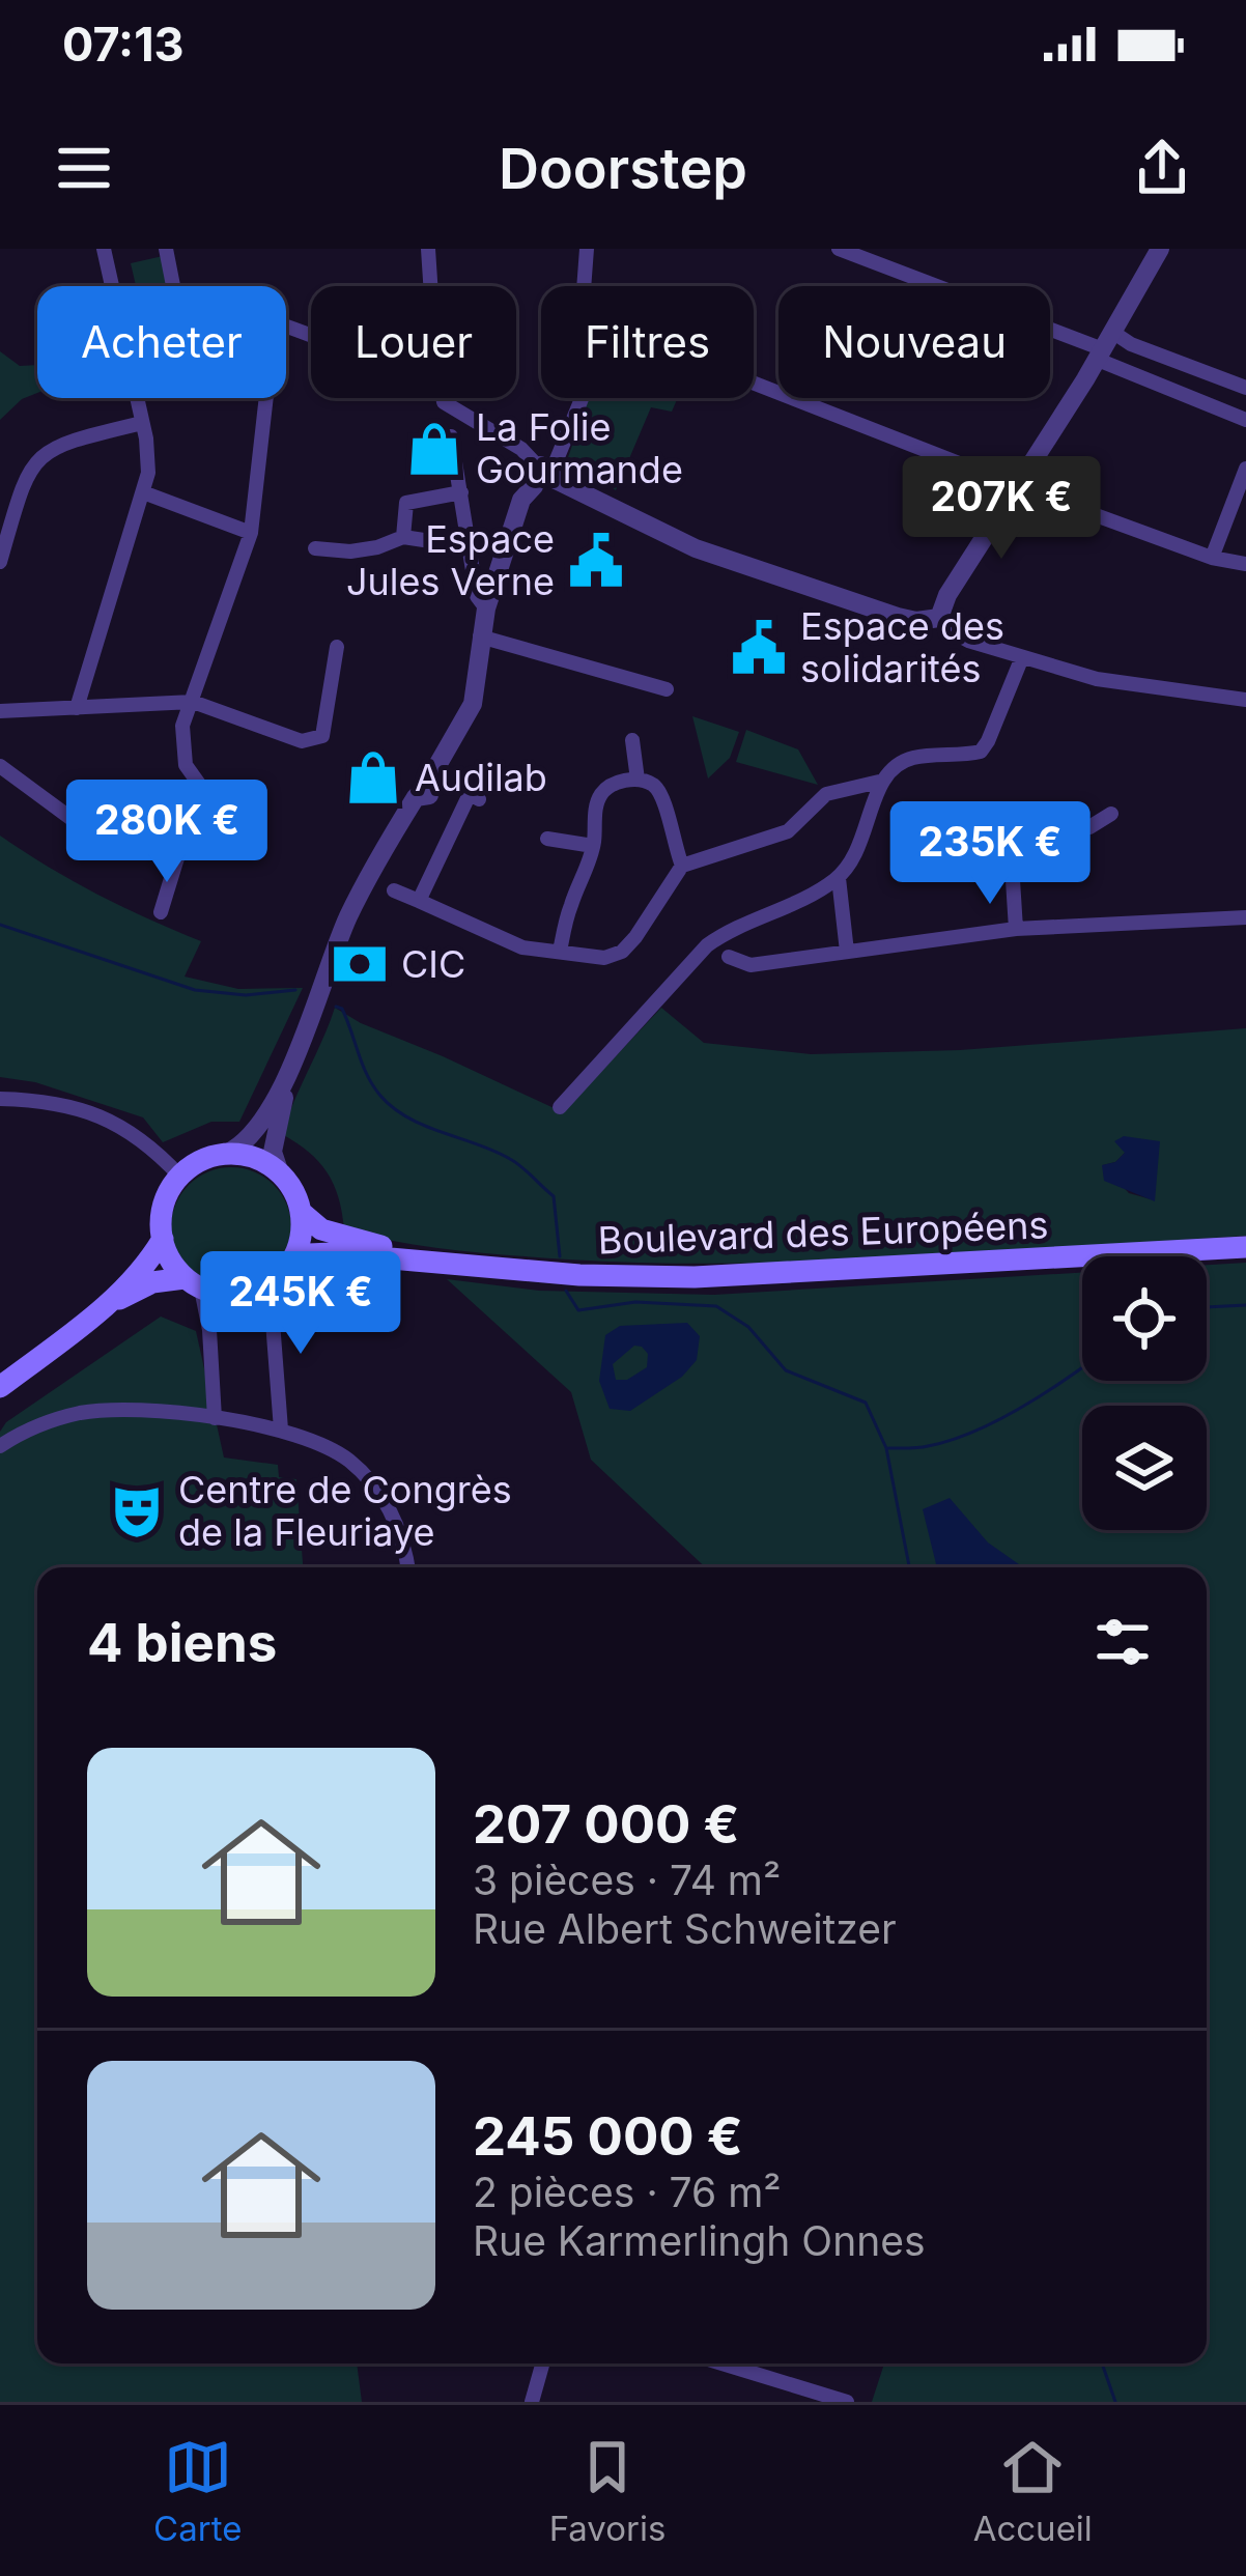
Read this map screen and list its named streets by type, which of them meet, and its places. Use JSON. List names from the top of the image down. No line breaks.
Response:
{"streets":{"main road":["Boulevard des Européens"]},"places":{"shop":["La Folie Gourmande","Audilab"],"public building":["Espace Jules Verne","Espace des solidarités"],"bank":["CIC"],"theatre":["Centre de Congrès de la Fleuriaye"]},"page":{"status":"07:13","header":"Doorstep","chip":["Acheter","Louer","Filtres","Nouveau"],"price":["207K €","280K €","235K €","245K €"],"heading":"4 biens","list":[{"name":"207 000 €","note":"3 pièces · 74 m² · Rue Albert Schweitzer"},{"name":"245 000 €","note":"2 pièces · 76 m² · Rue Karmerlingh Onnes"}],"tabs":["Carte","Favoris","Accueil"]}}
